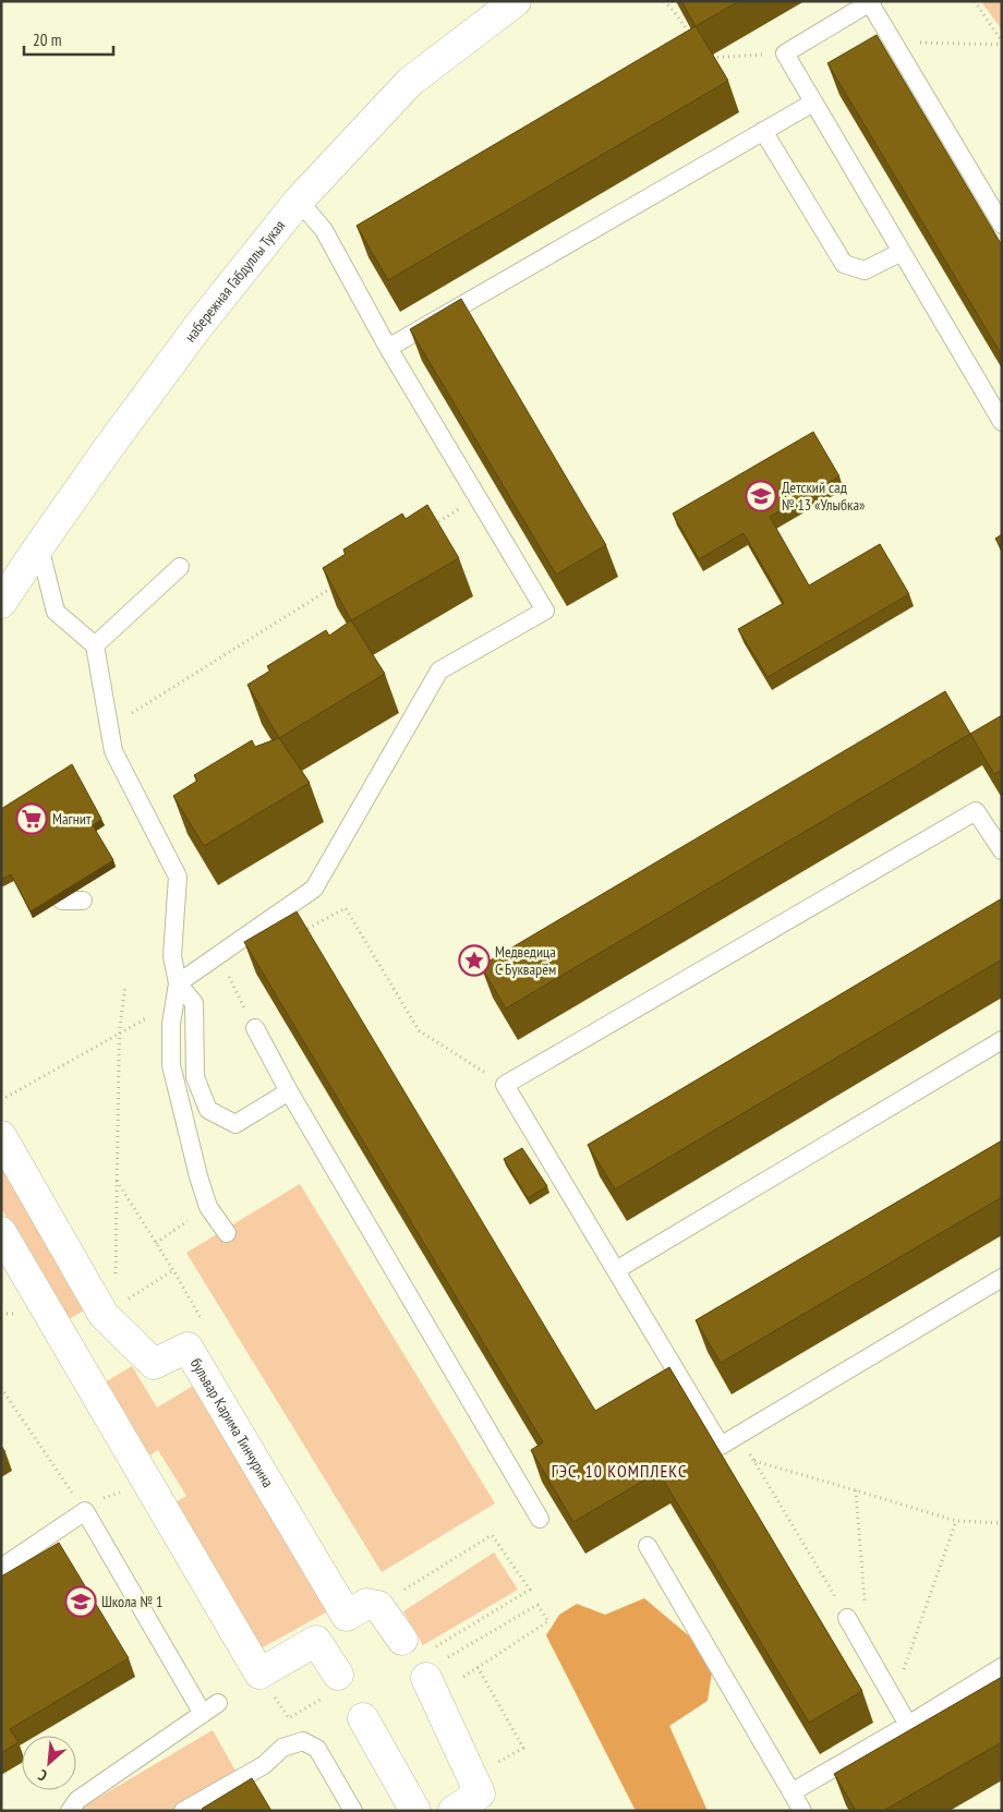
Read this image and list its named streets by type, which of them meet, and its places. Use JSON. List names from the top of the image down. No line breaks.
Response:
{"streets":{"street":["набережная Габдуллы Тукая","бульвар Карима Тинчурина"]},"districts":["ГЭС, 10 КОМПЛЕКС"],"places":{"school or university":["Детский сад № 13 «Улыбка»","Школа № 1"],"supermarket":["Магнит"],"place":["Медведица С Букварём"]},"scale_bar":"20 m","north":"bottom left"}
